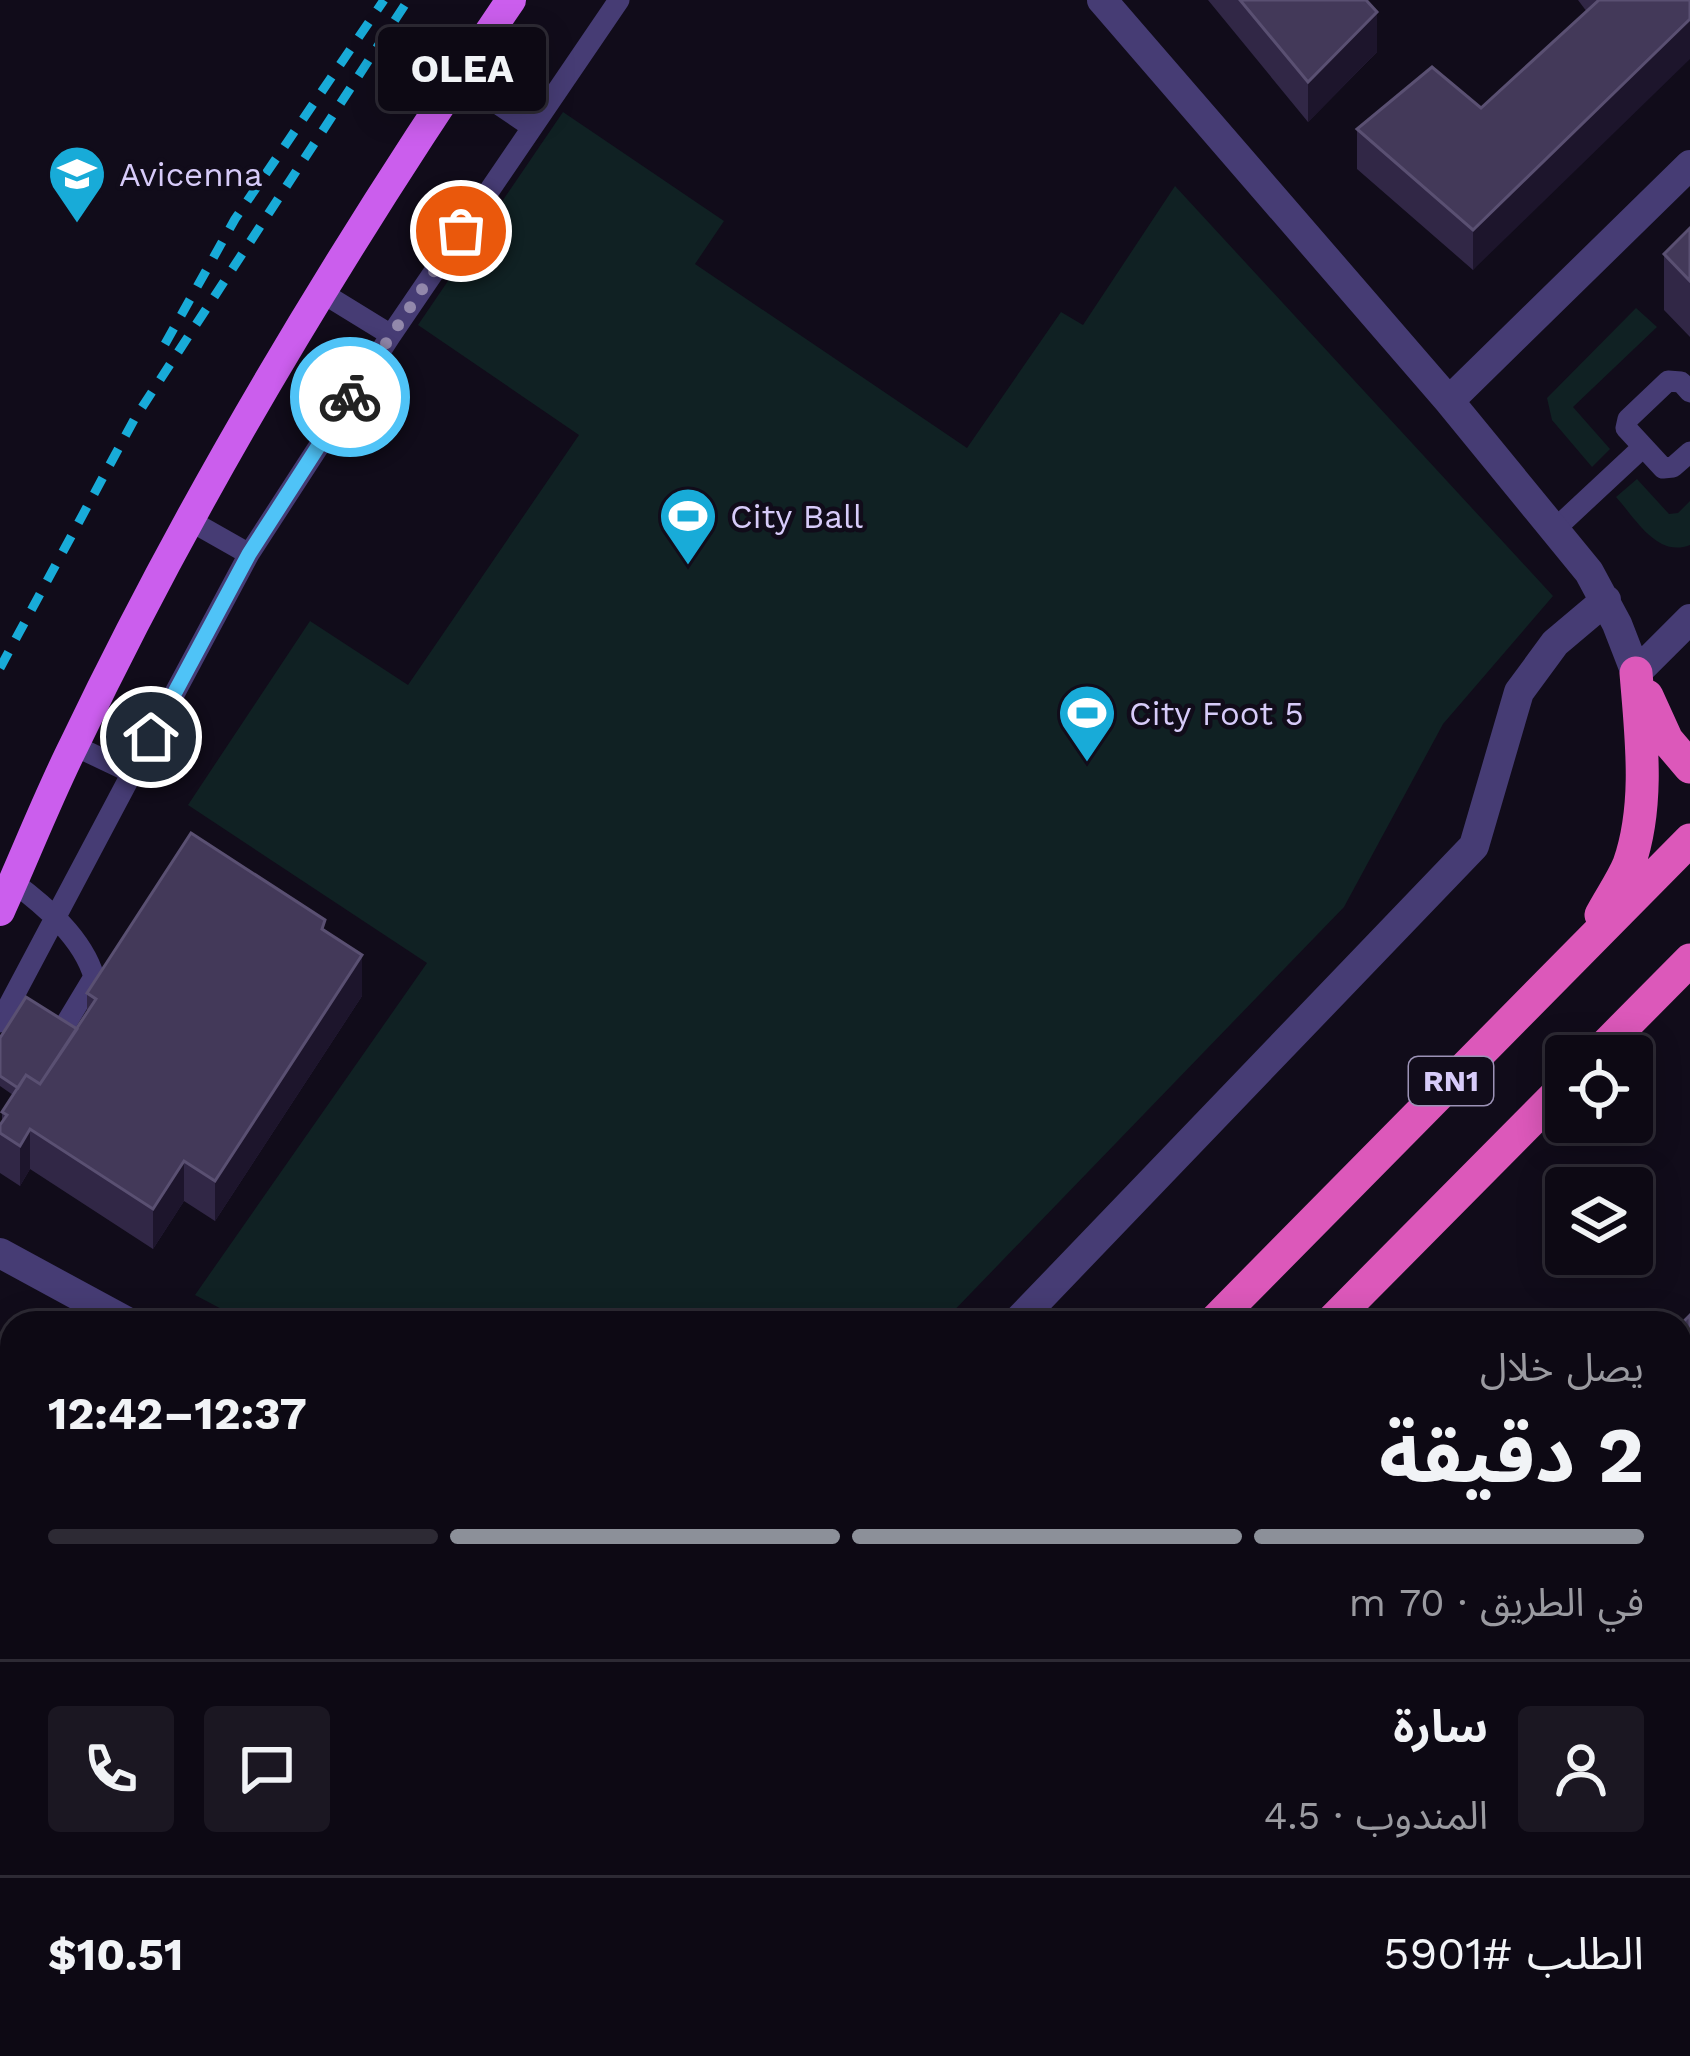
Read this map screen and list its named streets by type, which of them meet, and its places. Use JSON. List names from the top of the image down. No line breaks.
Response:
{"streets":{"highway":["RN1"]},"places":{"school or university":["Avicenna"],"other":["OLEA"],"sports":["City Ball","City Foot 5"]},"page":{"bubble":"OLEA","heading":["2 دقيقة","يصل خلال","12:37–12:42"],"panel":["سارة","المندوب · 4.5","الطلب #5901","$10.51"],"bar":"في الطريق · 70 m"}}
